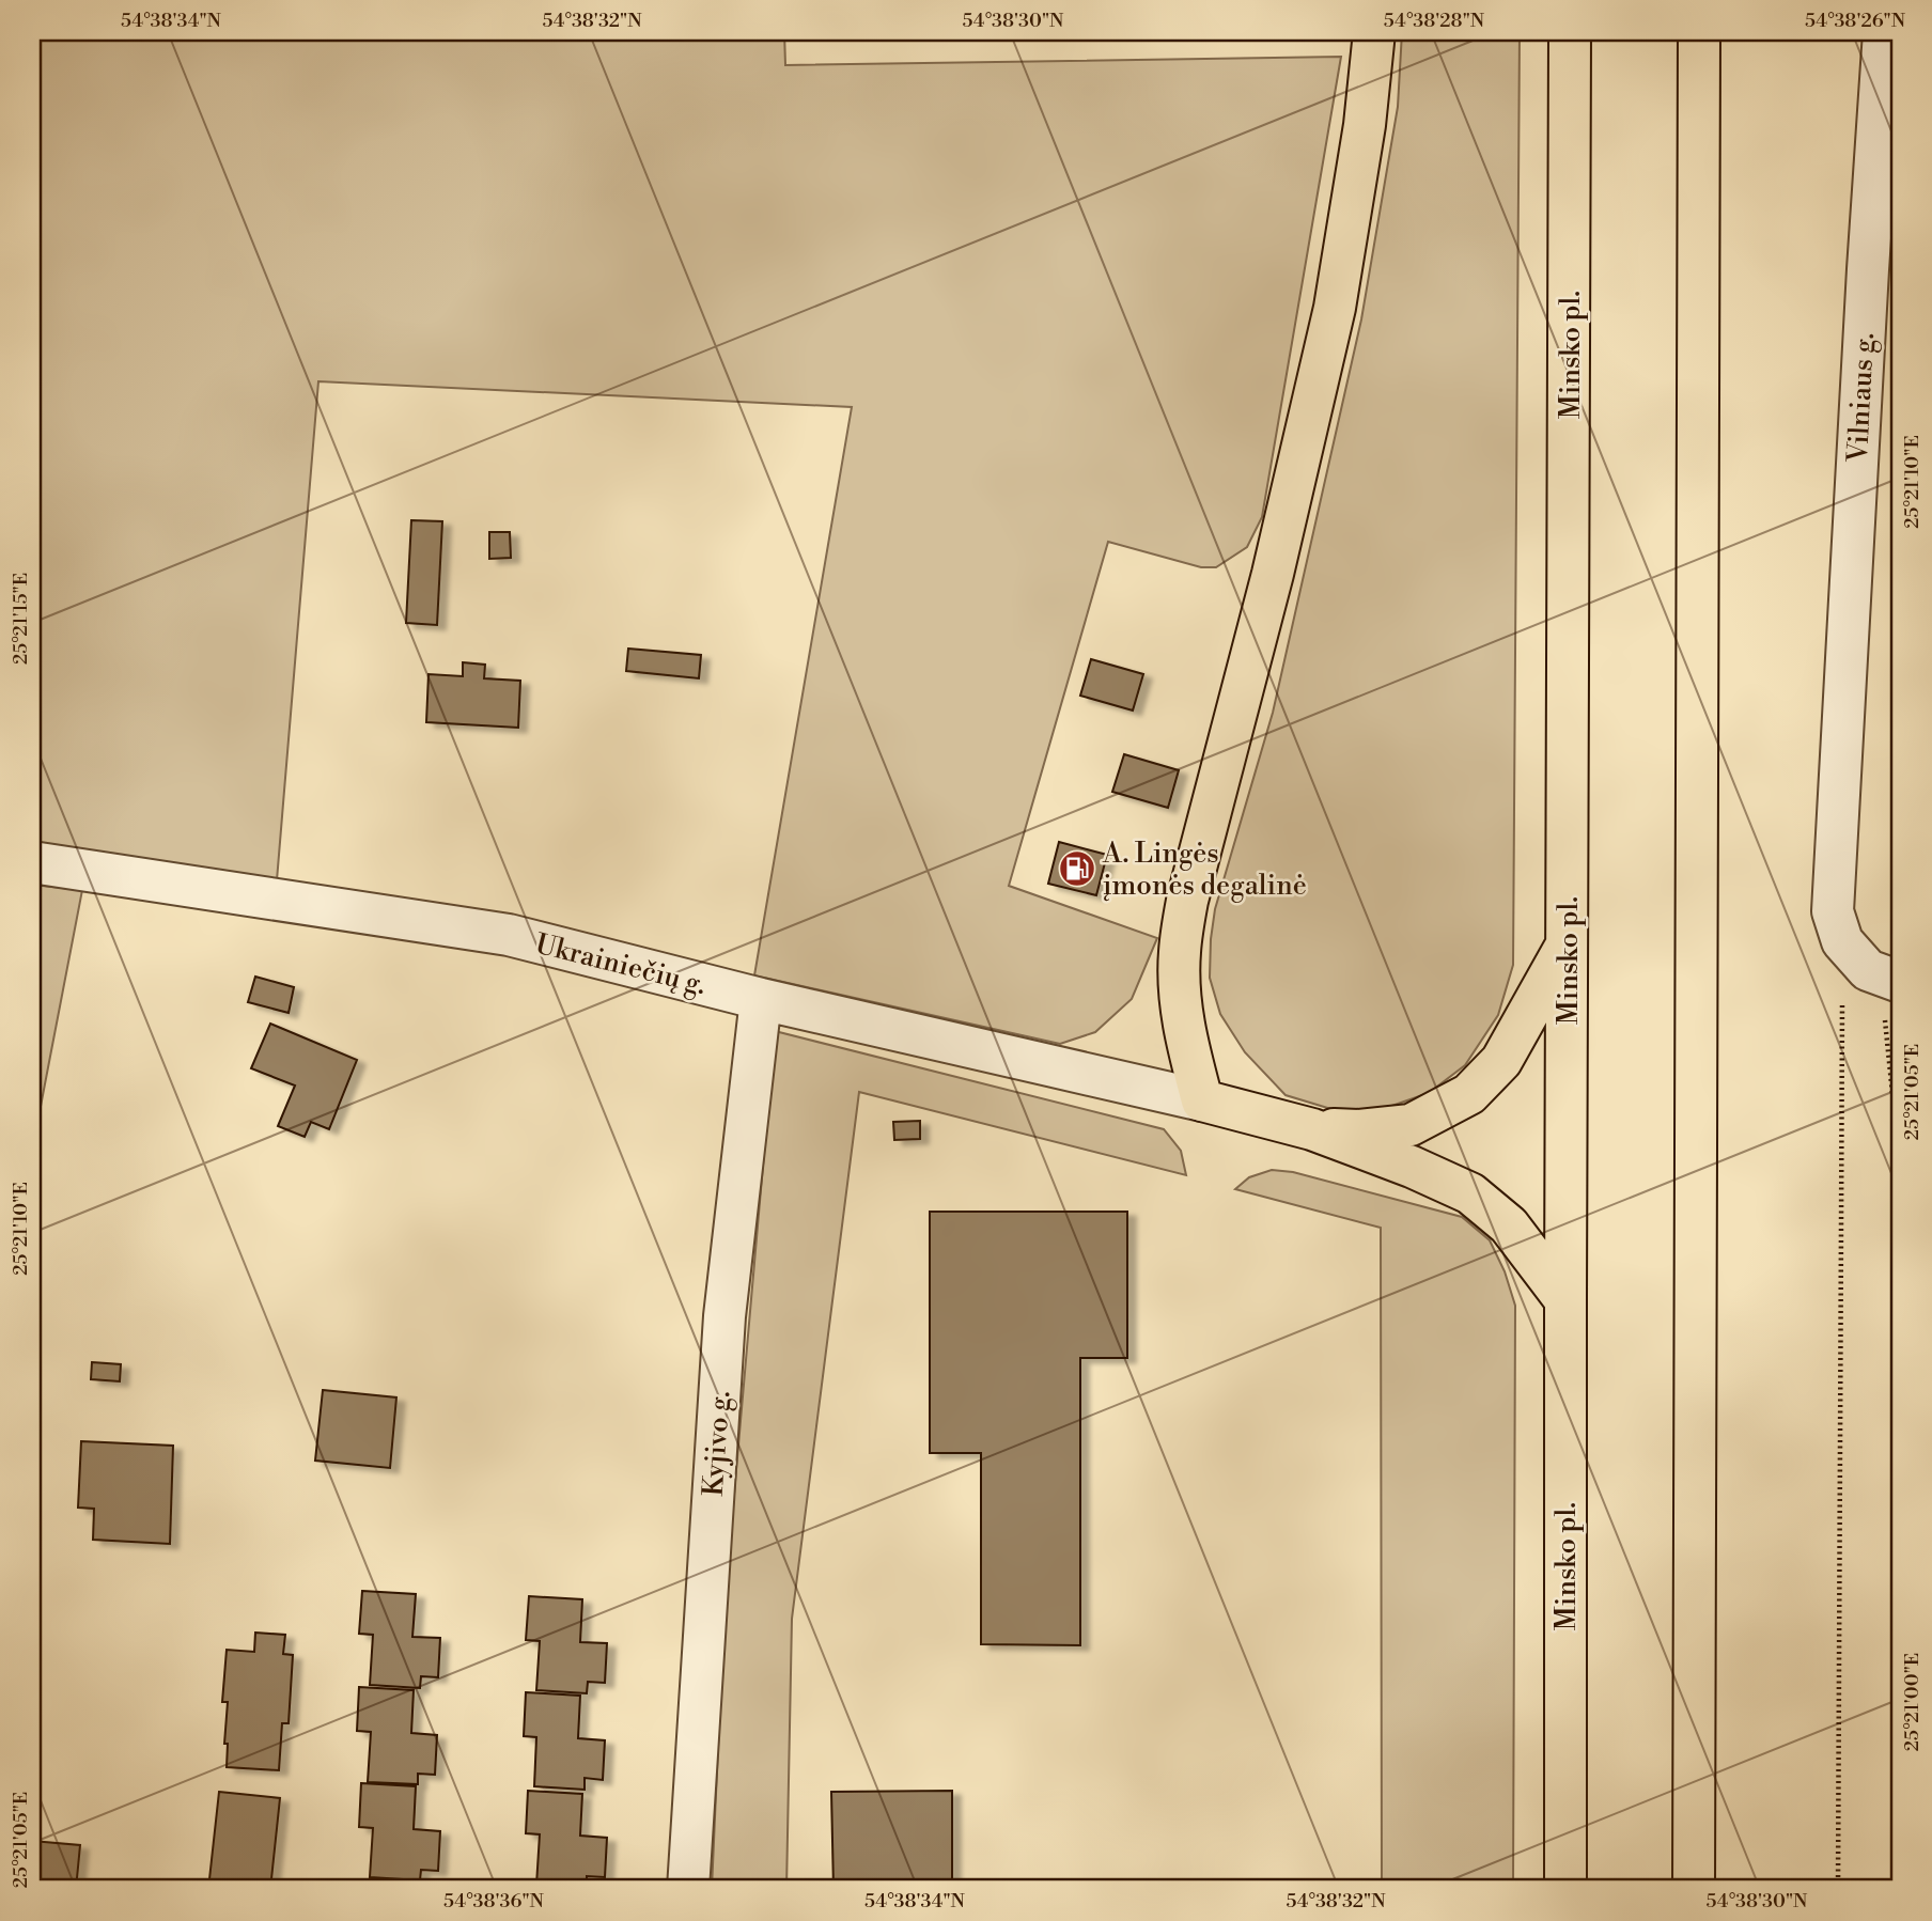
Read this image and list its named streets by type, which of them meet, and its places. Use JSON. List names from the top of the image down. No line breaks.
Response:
{"streets":{"highway":["Minsko pl."],"street":["Vilniaus g.","Ukrainiečių g.","Kyjivo g."]},"crossings":[["Ukrainiečių g.","Kyjivo g."]],"places":{"fuel station":["A. Lingės įmonės degalinė"]},"coordinates":["54°38'34\"N","54°38'32\"N","54°38'30\"N","54°38'28\"N","54°38'26\"N","25°21'10\"E","25°21'15\"E","25°21'05\"E","25°21'00\"E","54°38'36\"N"]}
